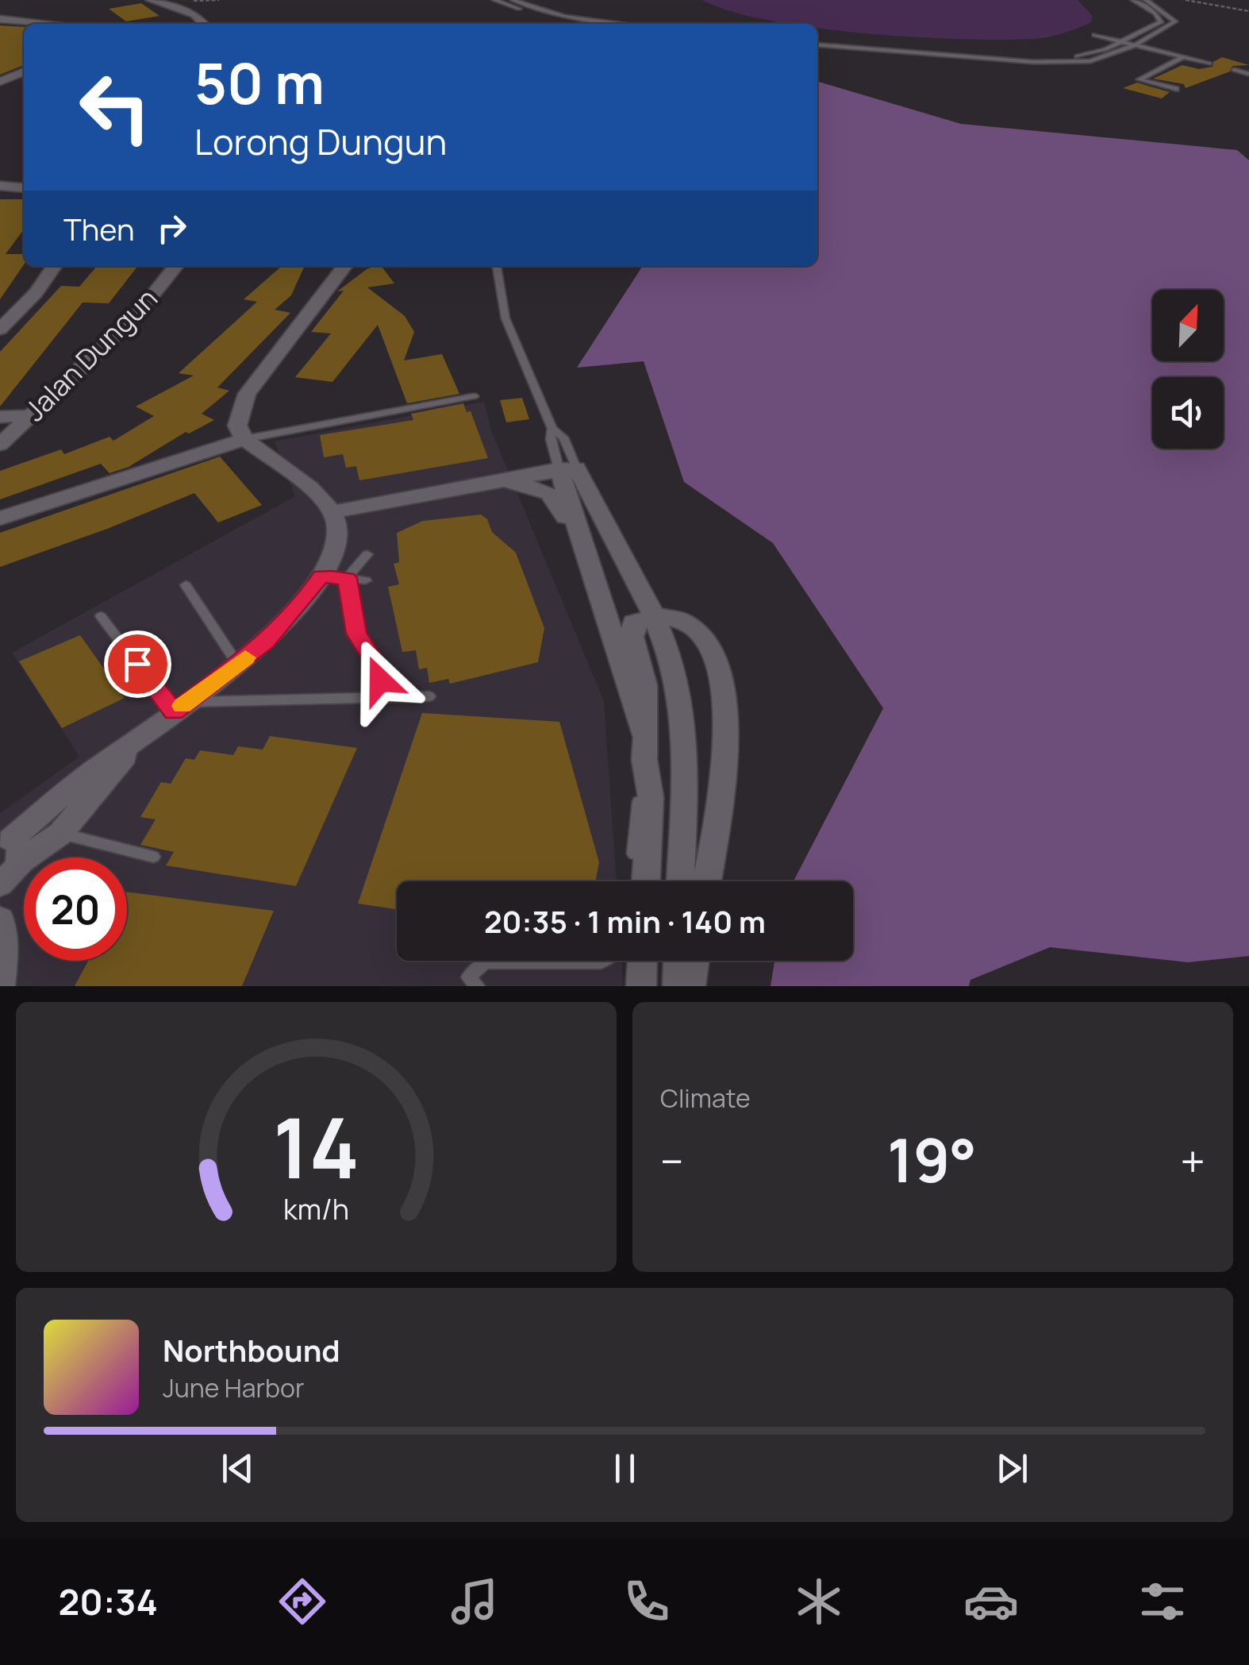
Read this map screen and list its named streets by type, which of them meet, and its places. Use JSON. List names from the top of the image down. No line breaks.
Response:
{"streets":{"street":["Jalan Dungun"]},"north":"top right","page":{"turn":["50 m","Lorong Dungun"],"then":"Then","limit":"20","trip":"20:35 · 1 min · 140 m","tile":"Climate","heat":["−","19°","+"],"song":["Northbound","June Harbor"],"tabs":"20:34","gauge":["14","km/h"]}}
